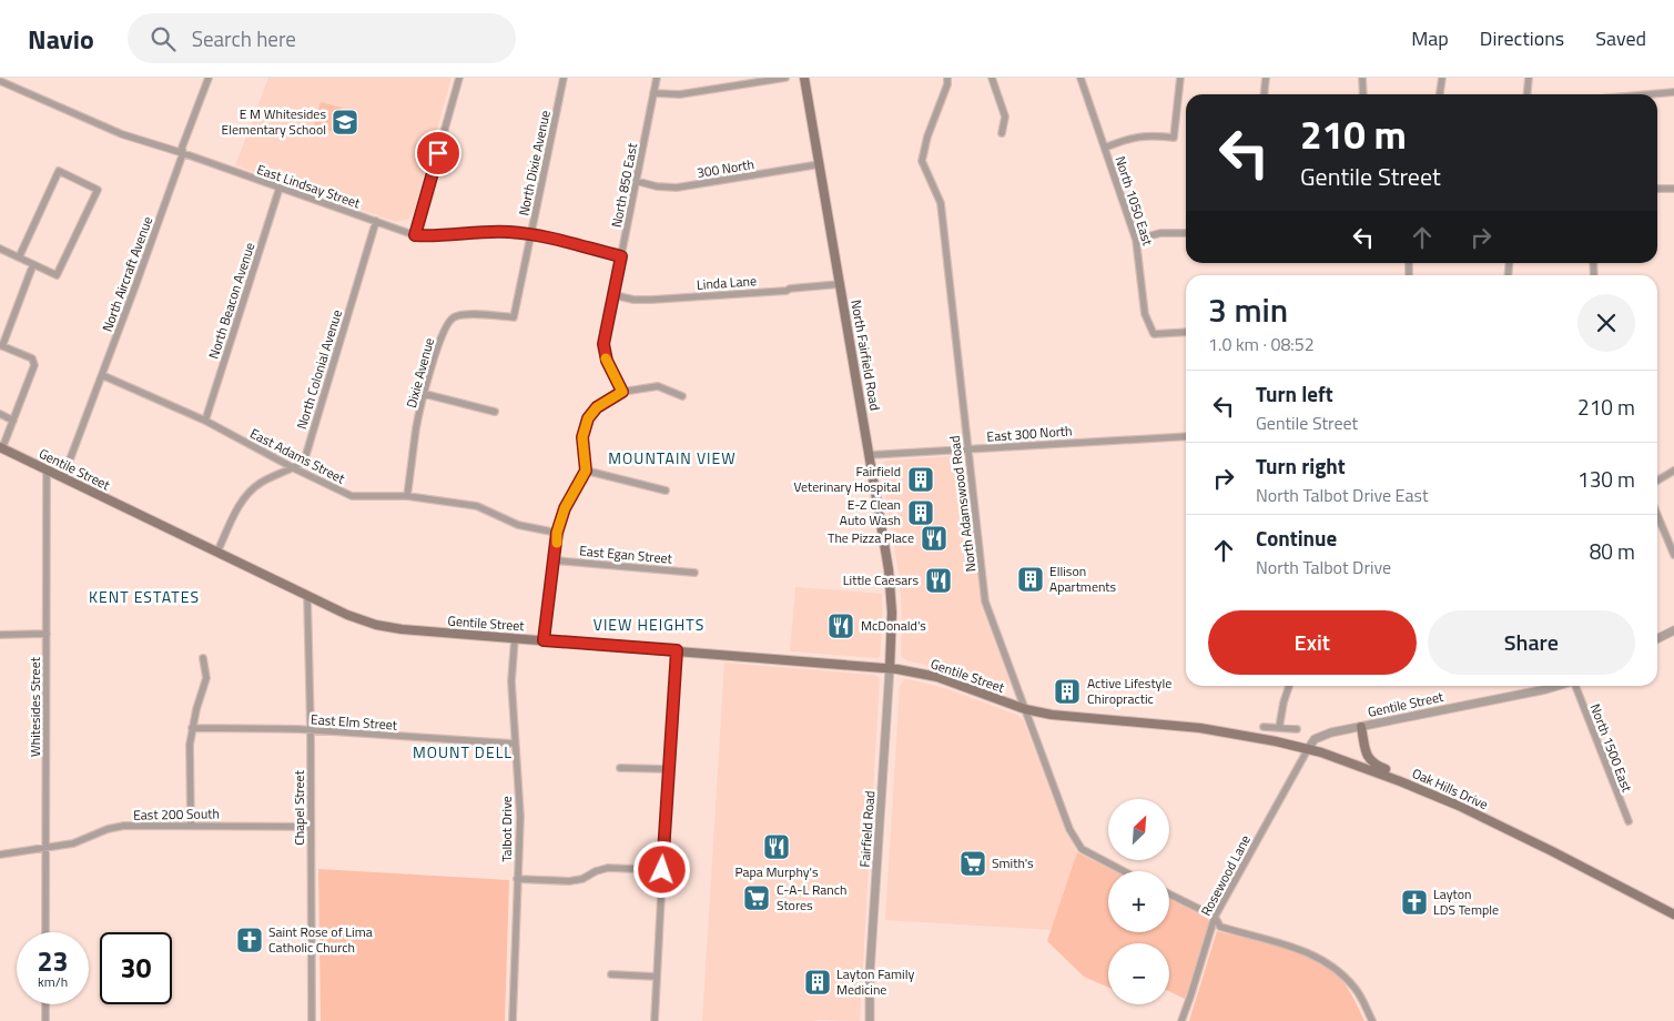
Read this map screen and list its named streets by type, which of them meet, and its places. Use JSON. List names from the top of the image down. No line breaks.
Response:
{"streets":{"main road":["North Fairfield Road","Gentile Street","Oak Hills Drive","Fairfield Road"],"street":["North Dixie Avenue","300 North","North 850 East","East Lindsay Street","North 1050 East","North Aircraft Avenue","Linda Lane","North Beacon Avenue","North Colonial Avenue","Dixie Avenue","East 300 North","East Adams Street","North Adamswood Road","East Egan Street","Whitesides Street","East Elm Street","North 1500 East","Chapel Street","East 200 South","Talbot Drive","Rosewood Lane"]},"crossings":[["North Dixie Avenue","East Lindsay Street"],["North Dixie Avenue","Dixie Avenue"],["300 North","North 850 East"],["300 North","North Fairfield Road"],["North 850 East","East Lindsay Street"],["North 850 East","Linda Lane"],["East Lindsay Street","North Aircraft Avenue"],["East Lindsay Street","North Beacon Avenue"],["East Lindsay Street","North Colonial Avenue"],["North Aircraft Avenue","East Adams Street"],["North Aircraft Avenue","Gentile Street"],["Linda Lane","North Fairfield Road"],["North Beacon Avenue","East Adams Street"],["North Fairfield Road","East 300 North"],["North Fairfield Road","Fairfield Road"],["North Colonial Avenue","East Adams Street"],["Dixie Avenue","East Adams Street"],["East 300 North","North Adamswood Road"],["Gentile Street","North Adamswood Road"],["Gentile Street","Whitesides Street"],["Gentile Street","Oak Hills Drive"],["Gentile Street","Chapel Street"],["Gentile Street","Talbot Drive"],["Gentile Street","Fairfield Road"],["Gentile Street","Rosewood Lane"],["Whitesides Street","East 200 South"],["East Elm Street","Chapel Street"],["East Elm Street","Talbot Drive"],["Oak Hills Drive","Rosewood Lane"],["Chapel Street","East 200 South"]],"districts":["MOUNTAIN VIEW","KENT ESTATES","VIEW HEIGHTS","MOUNT DELL"],"places":{"school or university":["E M Whitesides Elementary School"],"building":["Fairfield Veterinary Hospital","E-Z Clean Auto Wash","Ellison Apartments","Active Lifestyle Chiropractic","Layton Family Medicine"],"restaurant":["The Pizza Place","Little Caesars","McDonald's","Papa Murphy's"],"supermarket":["Smith's","C-A-L Ranch Stores"],"church":["Layton LDS Temple","Saint Rose of Lima Catholic Church"]},"north":"top right","page":{"header":"Navio","search":"Search here","nav":["Map","Directions","Saved"],"turn":["210 m","Gentile Street"],"heading":["3 min","1.0 km · 08:52"],"list":[{"name":"Turn left","note":"Gentile Street","value":"210 m"},{"name":"Turn right","note":"North Talbot Drive East","value":"130 m"},{"name":"Continue","note":"North Talbot Drive","value":"80 m"}],"buttons":["Exit","Share"],"map_buttons":["+","−"],"speed":"23 km/h","limit":"30"}}
